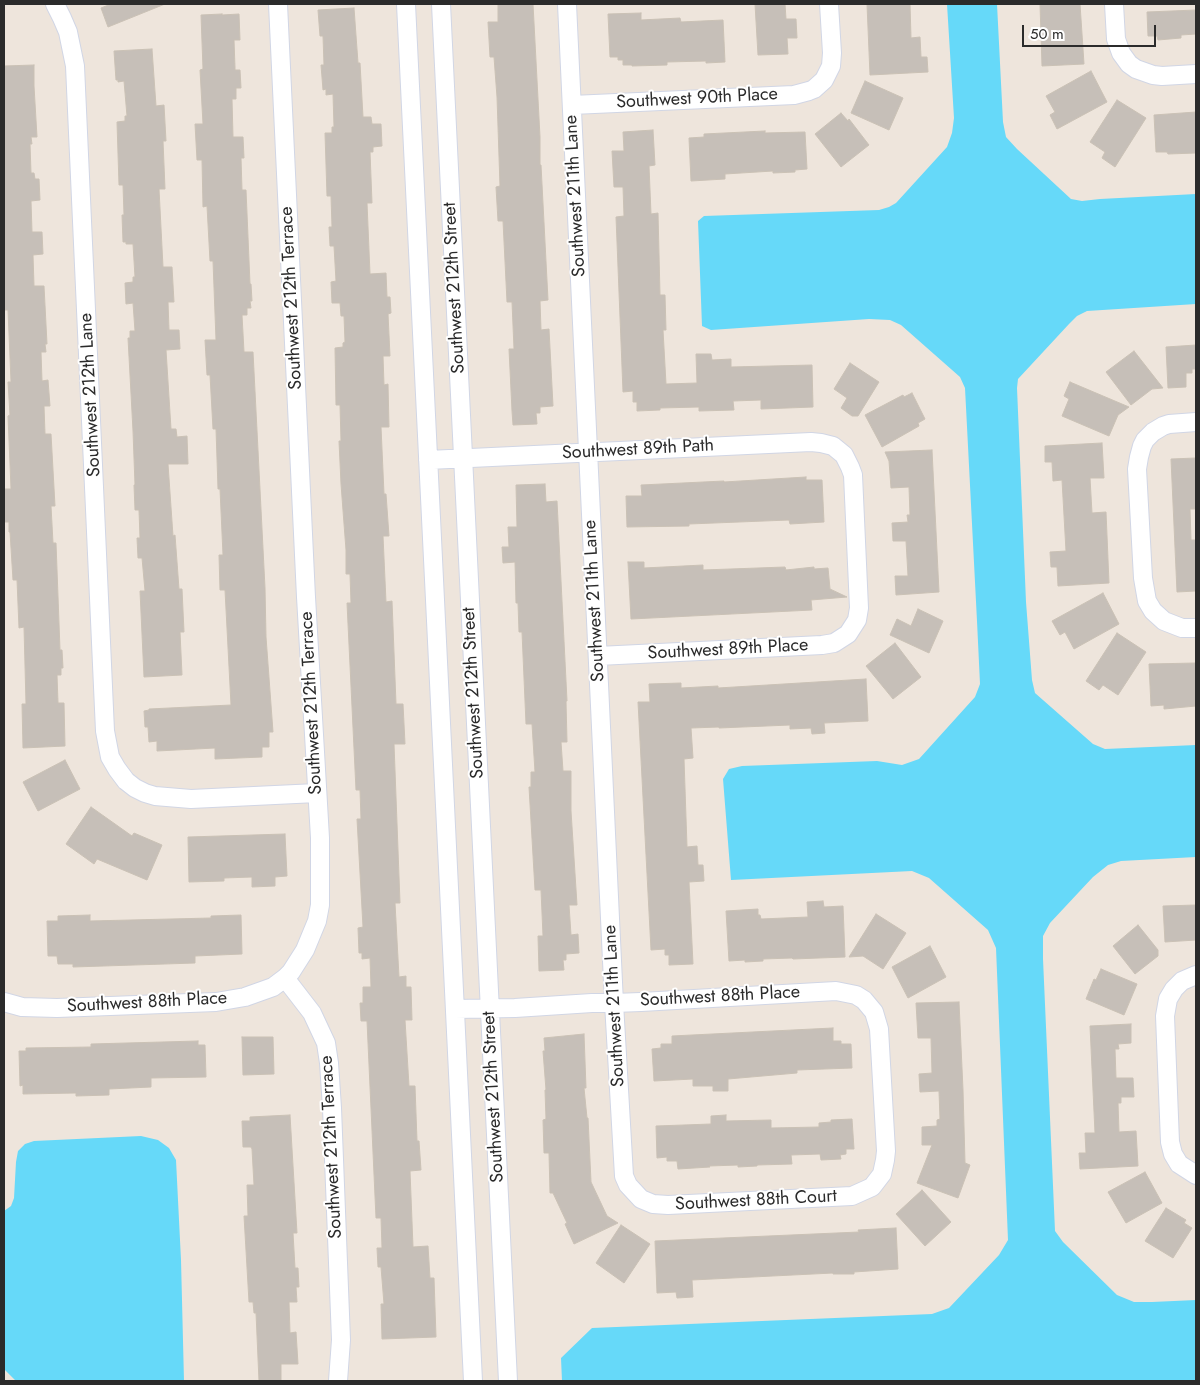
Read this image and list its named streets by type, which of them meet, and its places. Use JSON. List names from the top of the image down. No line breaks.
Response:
{"streets":{"street":["Southwest 90th Place","Southwest 211th Lane","Southwest 212th Street","Southwest 212th Terrace","Southwest 212th Lane","Southwest 89th Path","Southwest 89th Place","Southwest 88th Place","Southwest 88th Court"]},"crossings":[["Southwest 90th Place","Southwest 211th Lane"],["Southwest 211th Lane","Southwest 89th Path"],["Southwest 211th Lane","Southwest 89th Place"],["Southwest 211th Lane","Southwest 88th Place"],["Southwest 211th Lane","Southwest 88th Court"],["Southwest 212th Street","Southwest 89th Path"],["Southwest 212th Street","Southwest 88th Place"],["Southwest 212th Terrace","Southwest 212th Lane"],["Southwest 212th Terrace","Southwest 88th Place"],["Southwest 89th Path","Southwest 89th Place"],["Southwest 88th Place","Southwest 88th Court"]],"scale_bar":"50 m"}
